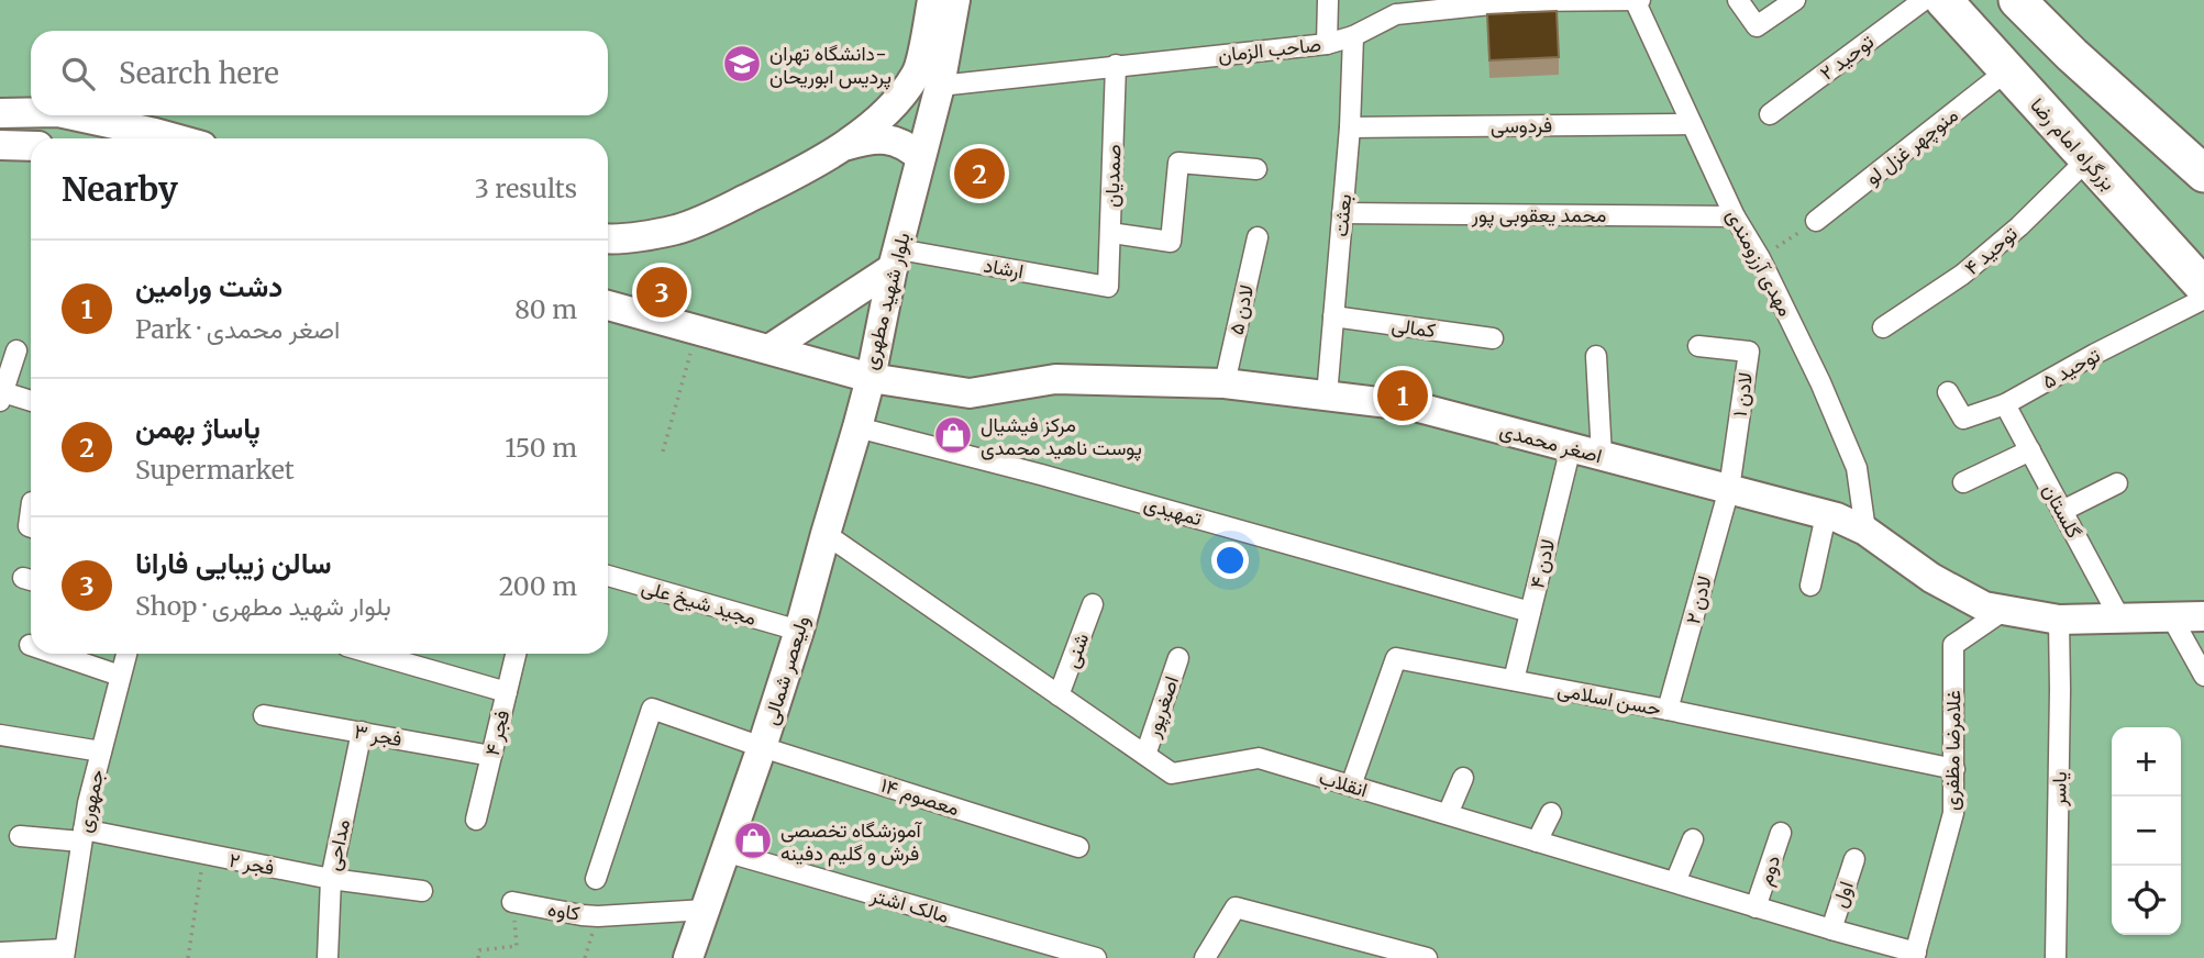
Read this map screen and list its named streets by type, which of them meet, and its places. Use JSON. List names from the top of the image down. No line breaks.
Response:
{"streets":{"highway":["بزرگراه امام رضا"],"street":["صاحب الزمان","توحید ۲","فردوسی","منوچهر غزل لو","صمدیان","محمد یعقوبی پور","بعثت","توحید ۴","مهدی آرزومندی","ارشاد","بلوار شهید مطهری","لادن ۵","کمالی","توحید ۵","لادن ۱","اصغر محمدی","تمهیدی","گلستان","لادن ۴","لادن ۲","مجید شیخ علی","شنی","ولیعصر شمالی","حسن اسلامی","اصغرپور","فجر ۴","فجر ۳","غلامرضا مظفری","انقلاب","یاسر","۱۴ معصوم","جمهوری","مداحی","فجر ۲","دوم","اول","مالک اشتر","کاوه"]},"crossings":[["صاحب الزمان","صمدیان"],["صاحب الزمان","بعثت"],["صاحب الزمان","مهدی آرزومندی"],["صاحب الزمان","بلوار شهید مطهری"],["فردوسی","بعثت"],["فردوسی","مهدی آرزومندی"],["بزرگراه امام رضا","منوچهر غزل لو"],["بزرگراه امام رضا","توحید ۴"],["صمدیان","ارشاد"],["محمد یعقوبی پور","بعثت"],["محمد یعقوبی پور","مهدی آرزومندی"],["بعثت","کمالی"],["بعثت","اصغر محمدی"],["مهدی آرزومندی","اصغر محمدی"],["ارشاد","بلوار شهید مطهری"],["بلوار شهید مطهری","اصغر محمدی"],["بلوار شهید مطهری","ولیعصر شمالی"],["لادن ۵","اصغر محمدی"],["توحید ۵","گلستان"],["لادن ۱","اصغر محمدی"],["لادن ۱","لادن ۲"],["اصغر محمدی","گلستان"],["اصغر محمدی","لادن ۴"],["اصغر محمدی","لادن ۲"],["اصغر محمدی","ولیعصر شمالی"],["اصغر محمدی","غلامرضا مظفری"],["اصغر محمدی","یاسر"],["تمهیدی","لادن ۴"],["تمهیدی","ولیعصر شمالی"],["لادن ۴","حسن اسلامی"],["لادن ۲","حسن اسلامی"],["مجید شیخ علی","ولیعصر شمالی"],["شنی","انقلاب"],["ولیعصر شمالی","انقلاب"],["ولیعصر شمالی","۱۴ معصوم"],["ولیعصر شمالی","مالک اشتر"],["ولیعصر شمالی","کاوه"],["حسن اسلامی","غلامرضا مظفری"],["حسن اسلامی","انقلاب"],["اصغرپور","انقلاب"],["فجر ۴","فجر ۳"],["فجر ۳","مداحی"],["غلامرضا مظفری","انقلاب"],["انقلاب","دوم"],["انقلاب","اول"],["جمهوری","فجر ۲"],["مداحی","فجر ۲"]],"places":{"school or university":["دانشگاه تهران- پردیس ابوریحان"],"shop":["مرکز فیشیال پوست ناهید محمدی","آموزشگاه تخصصی فرش و گلیم دفینه"]},"page":{"search":"Search here","heading":["Nearby","3 results"],"pins":["2","3","1"],"list":[{"mark":"1","name":"دشت ورامین","note":"Park · اصغر محمدی","value":"80 m"},{"mark":"2","name":"پاساژ بهمن","note":"Supermarket","value":"150 m"},{"mark":"3","name":"سالن زیبایی فارانا","note":"Shop · بلوار شهید مطهری","value":"200 m"}],"map_buttons":["+","−"]}}
